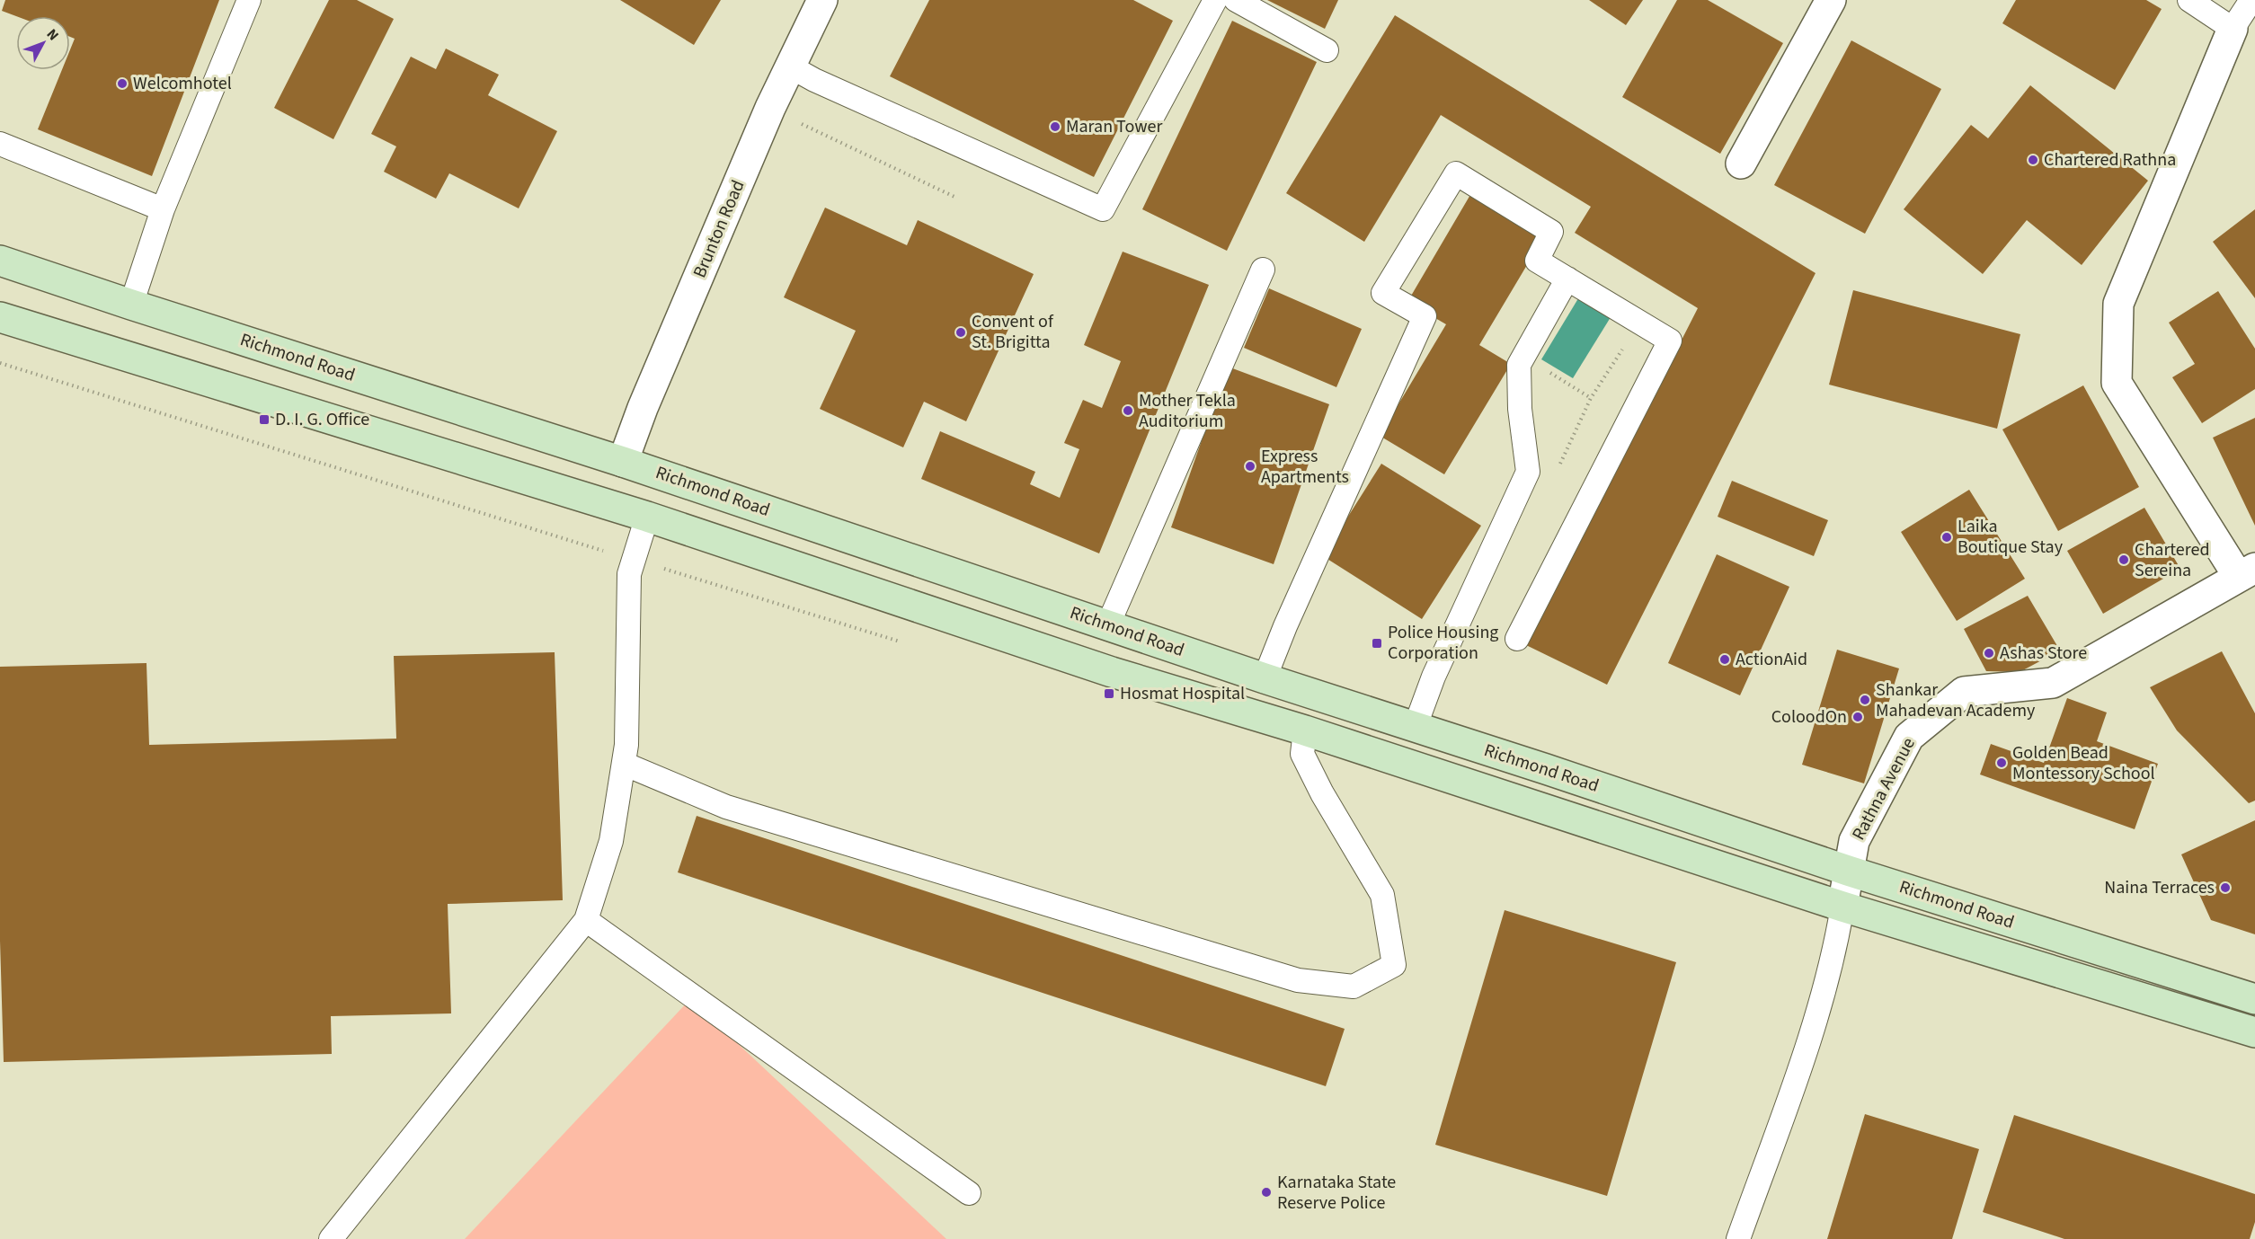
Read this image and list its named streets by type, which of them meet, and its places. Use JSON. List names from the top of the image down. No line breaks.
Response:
{"streets":{"main road":["Richmond Road"],"street":["Brunton Road","Rathna Avenue"]},"crossings":[["Brunton Road","Richmond Road"],["Richmond Road","Rathna Avenue"]],"places":{"other":["Welcomhotel","Maran Tower","Chartered Rathna","Convent of St. Brigitta","Mother Tekla Auditorium","Express Apartments","Laika Boutique Stay","Chartered Sereina","Ashas Store","ActionAid","Shankar Mahadevan Academy","ColoodOn","Golden Bead Montessory School","Naina Terraces","Karnataka State Reserve Police"],"transit":["D. I. G. Office","Police Housing Corporation","Hosmat Hospital"]},"north":"top right"}
